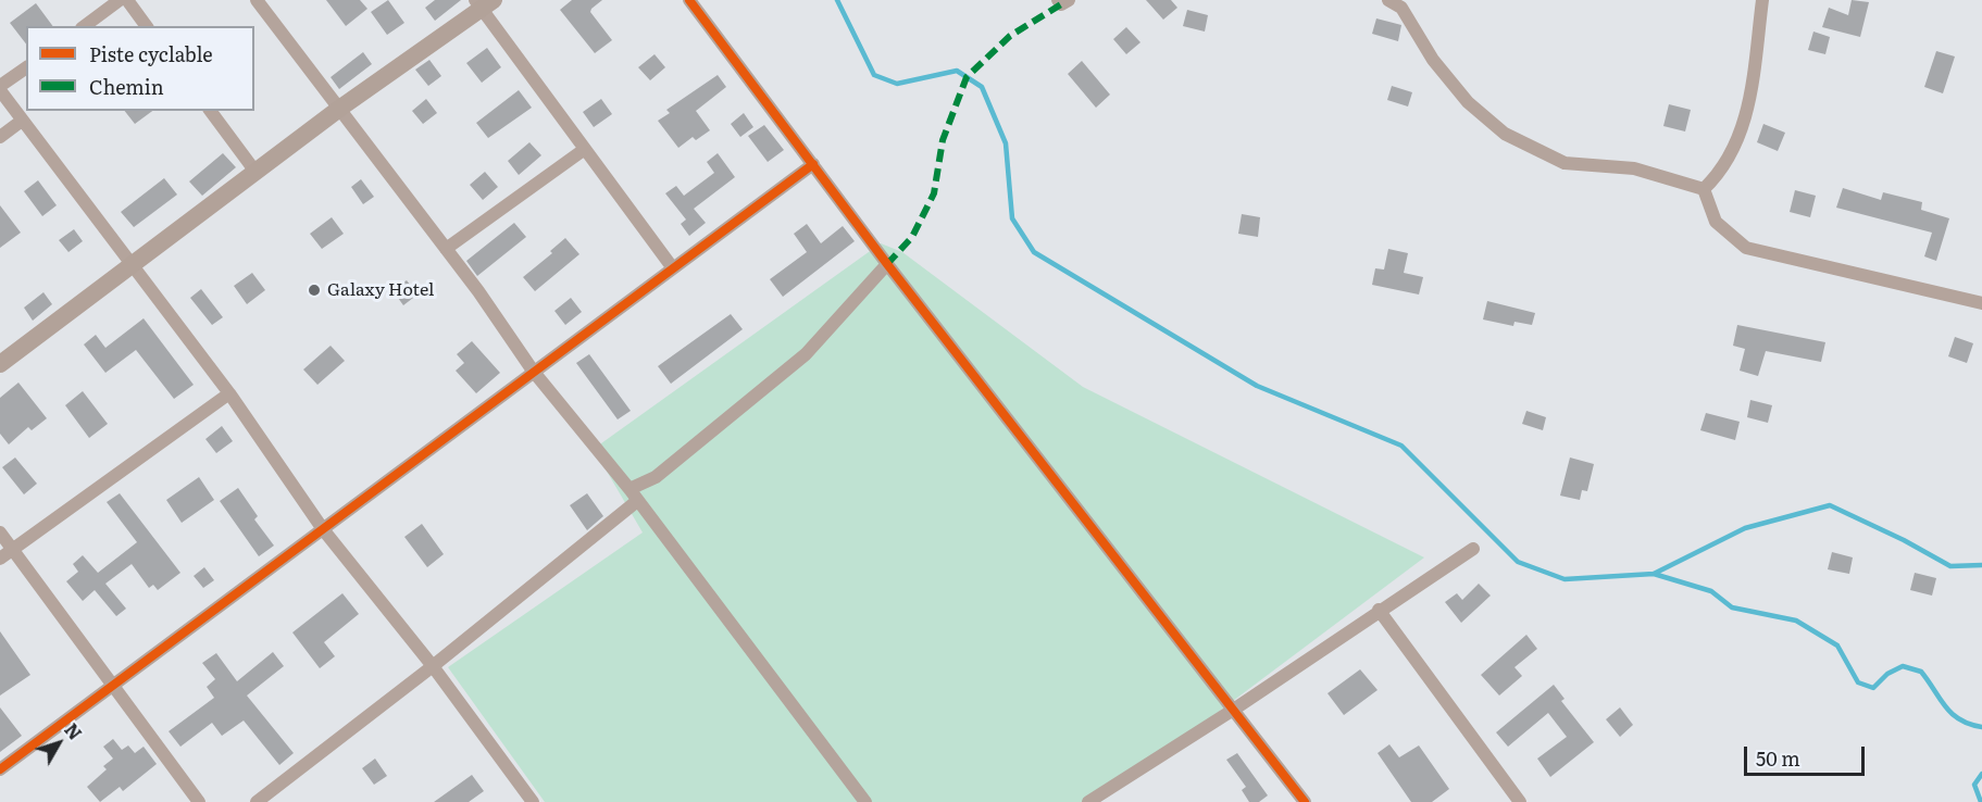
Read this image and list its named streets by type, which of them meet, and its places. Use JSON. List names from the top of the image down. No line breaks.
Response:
{"places":["Galaxy Hotel"],"legend":["Piste cyclable","Chemin"],"scale_bar":"50 m","north":"top right"}
